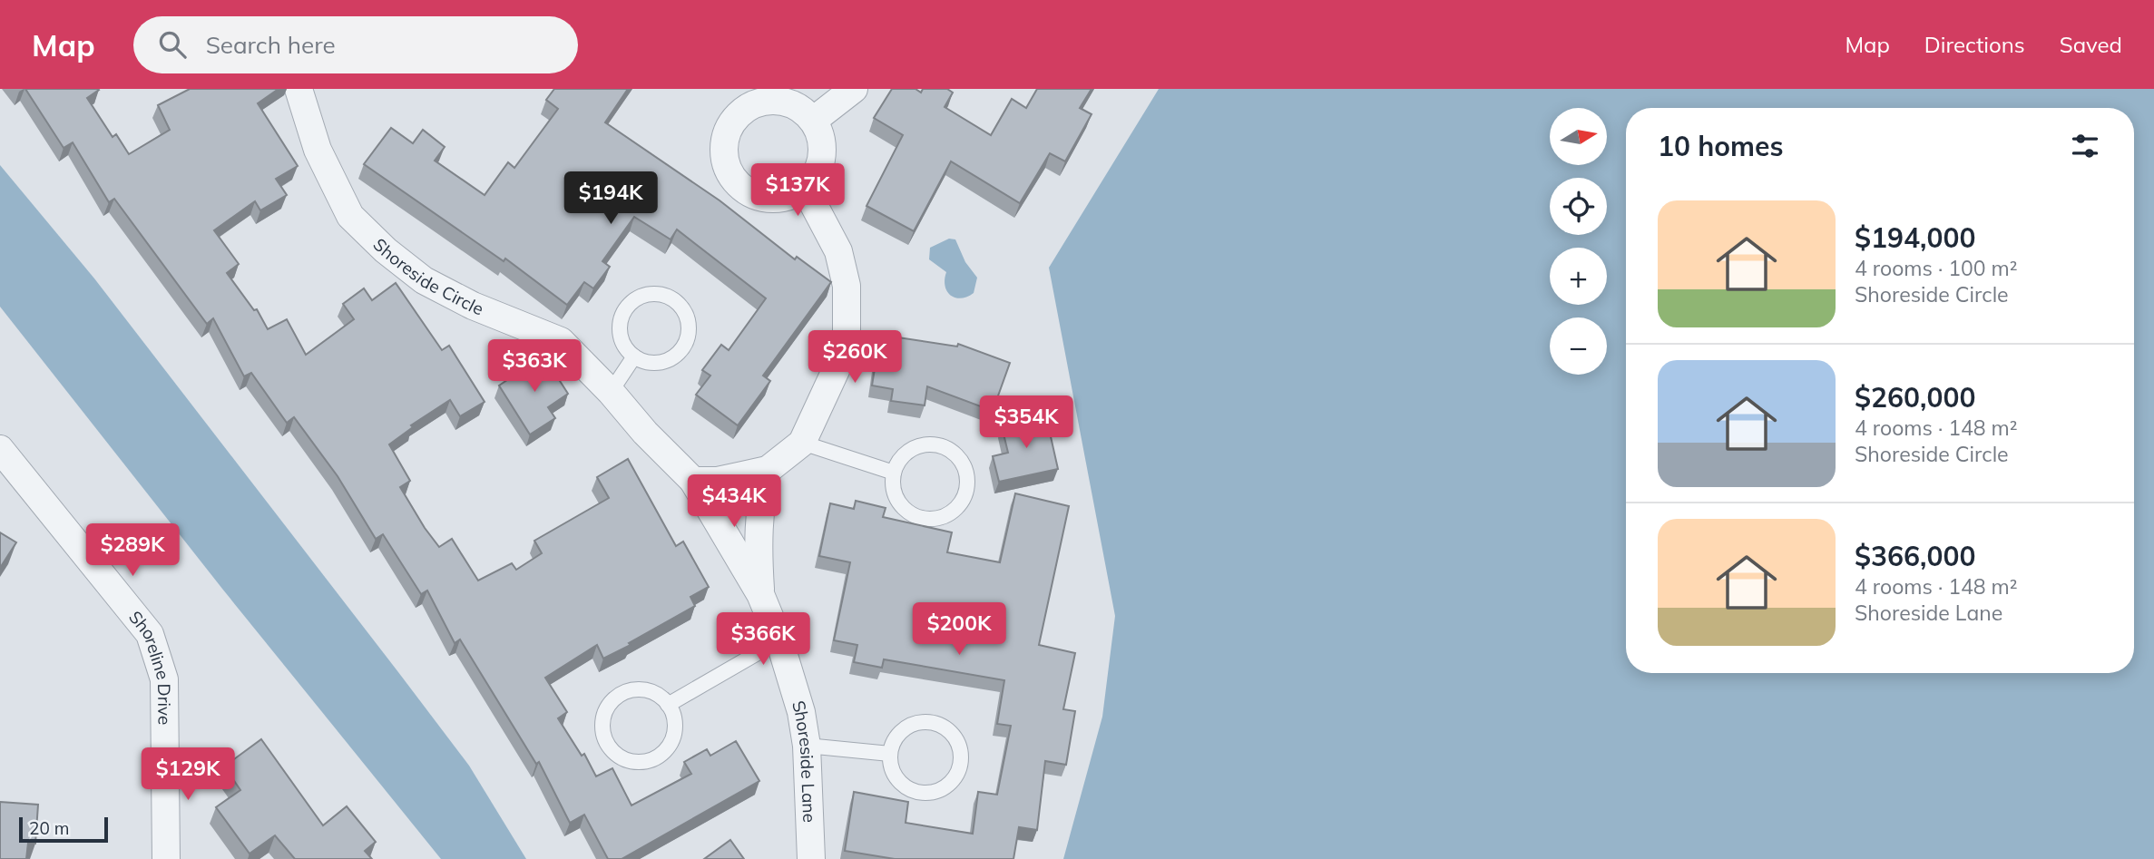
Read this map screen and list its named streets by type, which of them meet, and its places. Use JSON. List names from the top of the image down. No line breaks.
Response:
{"streets":{"street":["Shoreside Circle","Shoreline Drive","Shoreside Lane"]},"crossings":[["Shoreside Circle","Shoreside Lane"]],"scale_bar":"20 m","north":"right","page":{"header":"Map","search":"Search here","nav":["Map","Directions","Saved"],"map_buttons":["+","−"],"heading":"10 homes","price":["$137K","$194K","$260K","$363K","$354K","$434K","$289K","$200K","$366K","$129K"],"list":[{"name":"$194,000","note":"4 rooms · 100 m² · Shoreside Circle"},{"name":"$260,000","note":"4 rooms · 148 m² · Shoreside Circle"},{"name":"$366,000","note":"4 rooms · 148 m² · Shoreside Lane"}],"scale":"20 m"}}
